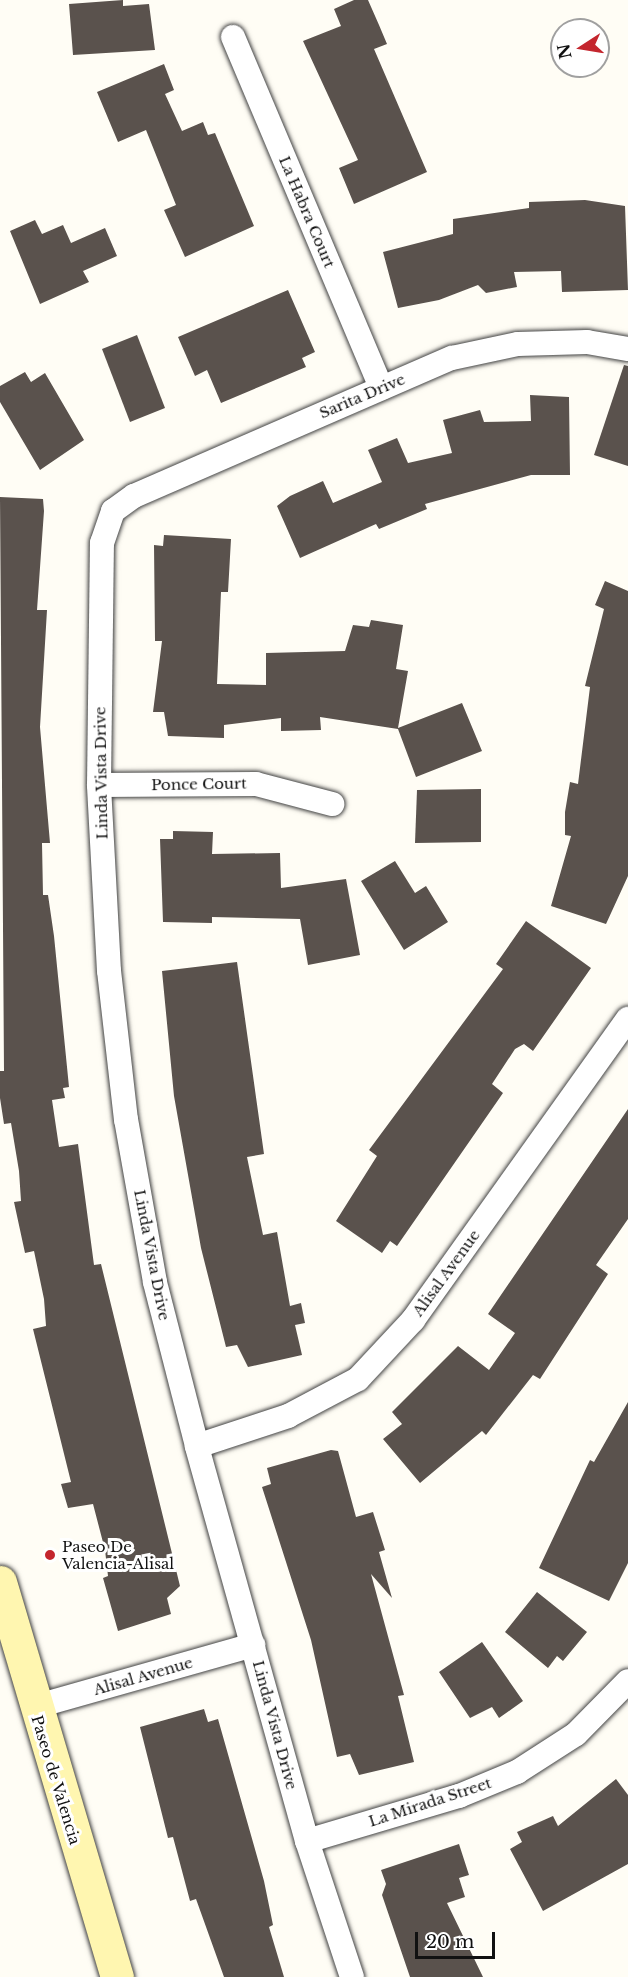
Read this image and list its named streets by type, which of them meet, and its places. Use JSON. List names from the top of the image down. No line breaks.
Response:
{"streets":{"main road":["Paseo de Valencia"],"street":["La Habra Court","Sarita Drive","Linda Vista Drive","Ponce Court","Alisal Avenue","La Mirada Street"]},"crossings":[["La Habra Court","Sarita Drive"],["Sarita Drive","Linda Vista Drive"],["Linda Vista Drive","Ponce Court"],["Linda Vista Drive","Alisal Avenue"],["Linda Vista Drive","La Mirada Street"],["Alisal Avenue","Paseo de Valencia"]],"places":["Paseo De Valencia-Alisal"],"scale_bar":"20 m","north":"left"}
